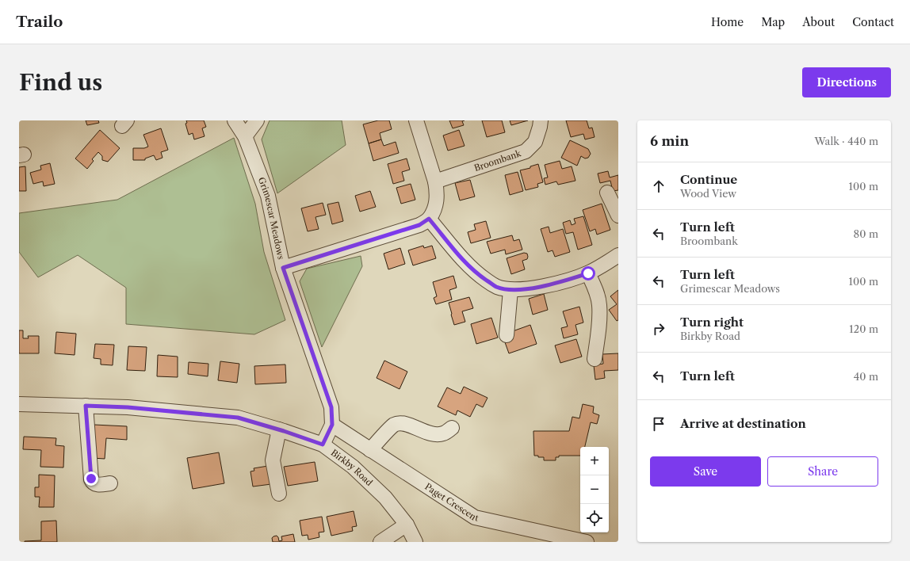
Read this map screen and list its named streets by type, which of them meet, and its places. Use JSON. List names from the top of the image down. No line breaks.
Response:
{"streets":{"street":["Broombank","Grimescar Meadows","Birkby Road","Paget Crescent"]},"crossings":[["Grimescar Meadows","Birkby Road"],["Grimescar Meadows","Paget Crescent"]],"page":{"header":"Trailo","nav":["Home","Map","About","Contact"],"buttons":["Directions",["Save","Share"]],"title":"Find us","heading":["6 min","Walk · 440 m"],"list":[["Continue","Wood View","100 m"],["Turn left","Broombank","80 m"],["Turn left","Grimescar Meadows","100 m"],["Turn right","Birkby Road","120 m"],["Turn left","40 m"],"Arrive at destination"],"map_buttons":["+","−"]}}
